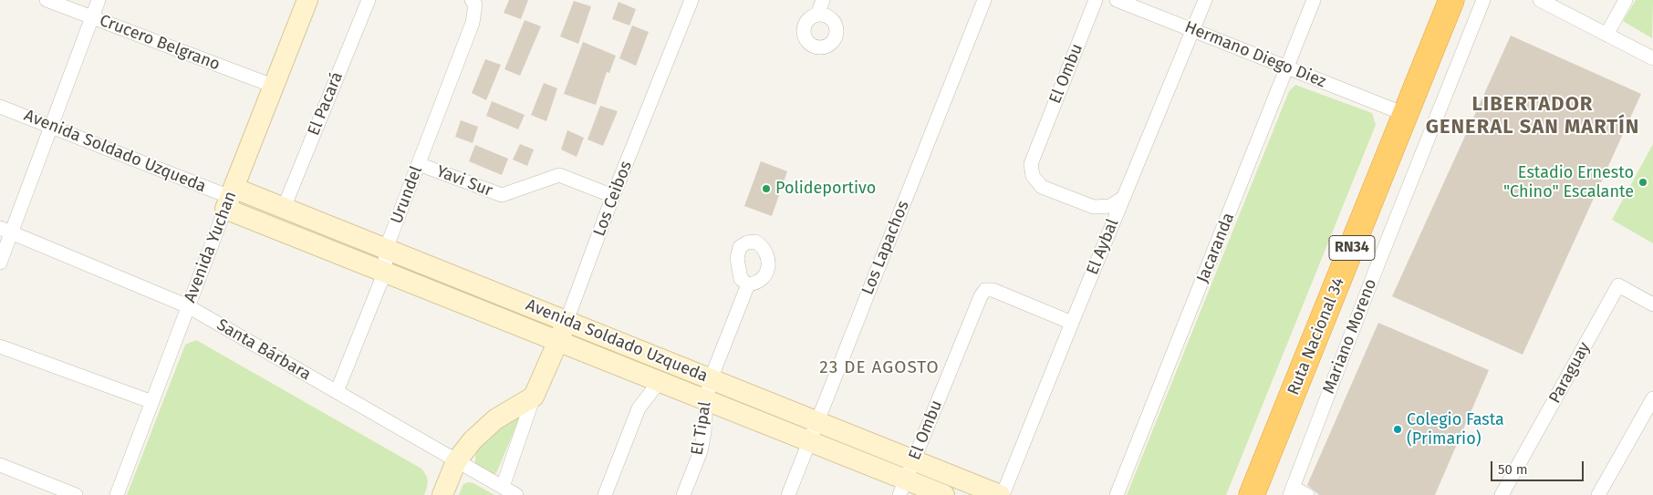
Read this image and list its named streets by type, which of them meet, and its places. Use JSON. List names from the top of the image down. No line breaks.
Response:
{"streets":{"highway":["RN34","Ruta Nacional 34"],"street":["Crucero Belgrano","Hermano Diego Diez","El Ombu","El Pacará","Avenida Soldado Uzqueda","Yavi Sur","Urundel","Los Ceibos","Avenida Yuchan","El Aybal","Los Lapachos","Jacaranda","Mariano Moreno","Santa Bárbara","Paraguay","El Tipal"]},"crossings":[["Crucero Belgrano","Avenida Yuchan"],["Hermano Diego Diez","El Aybal"],["Hermano Diego Diez","Jacaranda"],["Hermano Diego Diez","Ruta Nacional 34"],["El Ombu","Avenida Soldado Uzqueda"],["El Ombu","El Aybal"],["El Pacará","Avenida Soldado Uzqueda"],["Avenida Soldado Uzqueda","Urundel"],["Avenida Soldado Uzqueda","Los Ceibos"],["Avenida Soldado Uzqueda","Avenida Yuchan"],["Avenida Soldado Uzqueda","El Aybal"],["Avenida Soldado Uzqueda","Los Lapachos"],["Avenida Soldado Uzqueda","El Tipal"],["Yavi Sur","Urundel"],["Yavi Sur","Los Ceibos"],["Urundel","Santa Bárbara"],["Los Ceibos","Santa Bárbara"],["Avenida Yuchan","Santa Bárbara"]],"districts":["LIBERTADOR GENERAL SAN MARTÍN","23 DE AGOSTO"],"places":["Estadio Ernesto \"Chino\" Escalante","Polideportivo","Colegio Fasta (Primario)"],"scale_bar":"50 m"}
